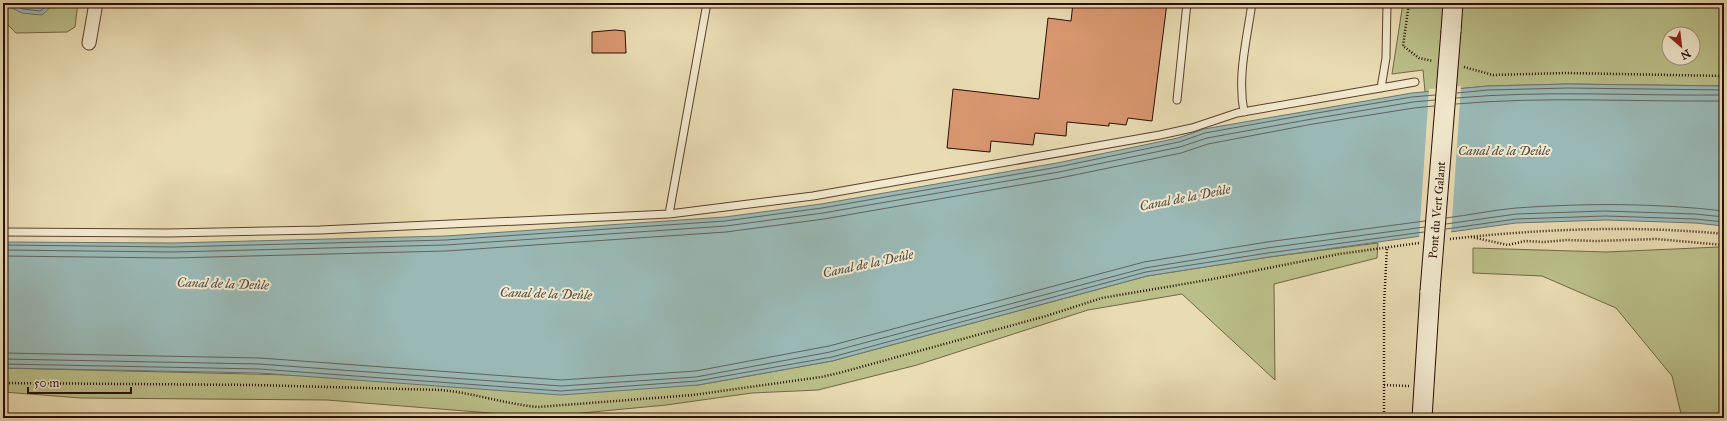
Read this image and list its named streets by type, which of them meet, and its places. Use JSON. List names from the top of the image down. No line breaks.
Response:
{"streets":{"main road":["Pont du Vert Galant"]},"water":["Canal de la Deûle"],"scale_bar":"50 m","north":"bottom right"}
